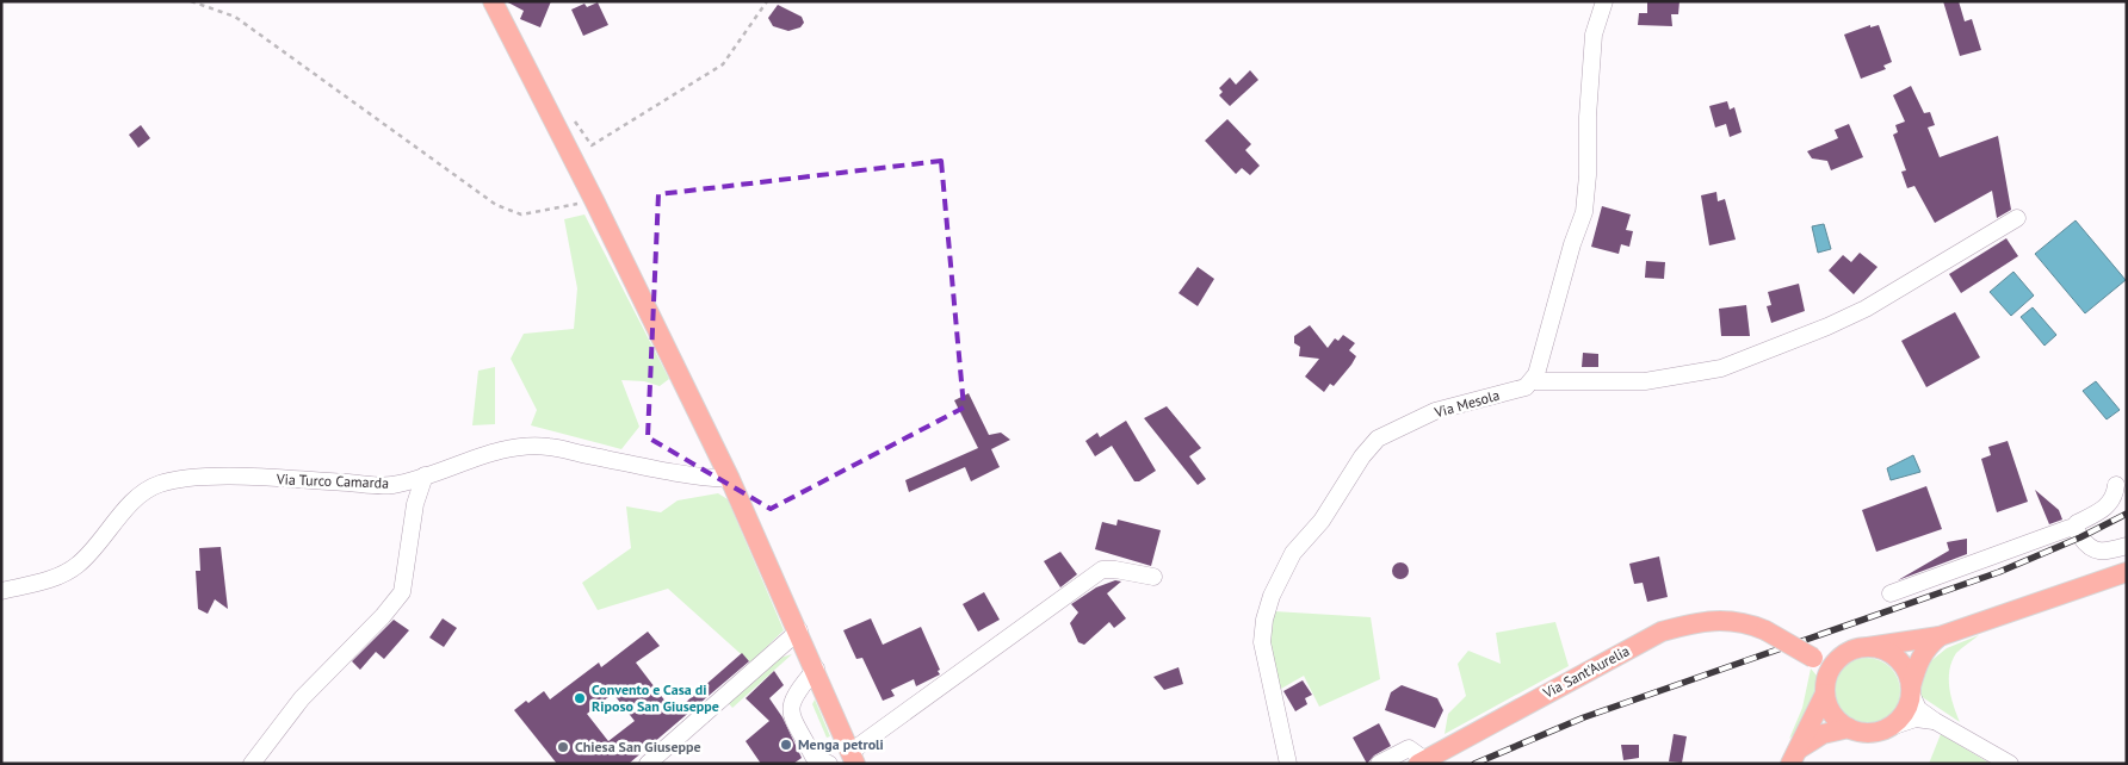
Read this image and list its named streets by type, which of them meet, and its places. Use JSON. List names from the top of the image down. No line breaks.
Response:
{"streets":{"main road":["Via Sant'Aurelia"],"street":["Via Mesola","Via Turco Camarda"]},"places":["Convento e Casa di Riposo San Giuseppe","Menga petroli","Chiesa San Giuseppe"]}
